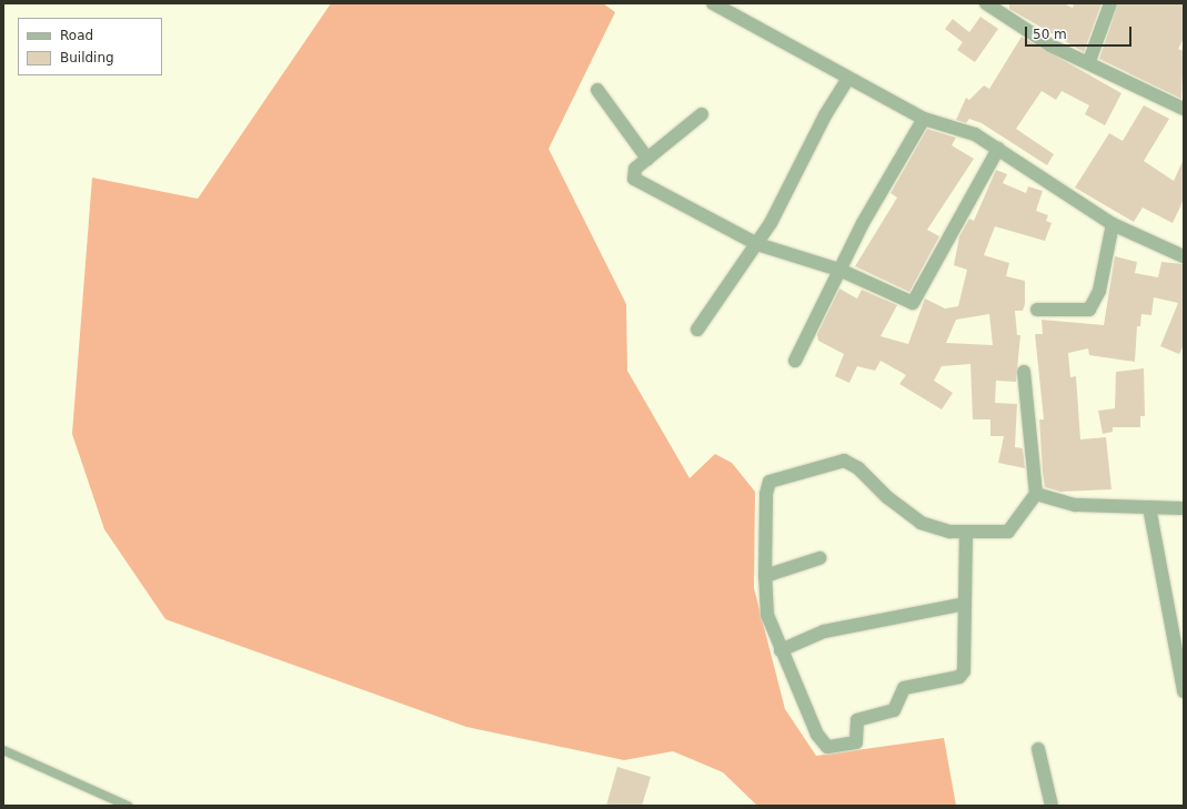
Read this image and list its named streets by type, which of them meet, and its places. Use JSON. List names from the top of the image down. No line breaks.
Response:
{"legend":["Road","Building"],"scale_bar":"50 m"}
